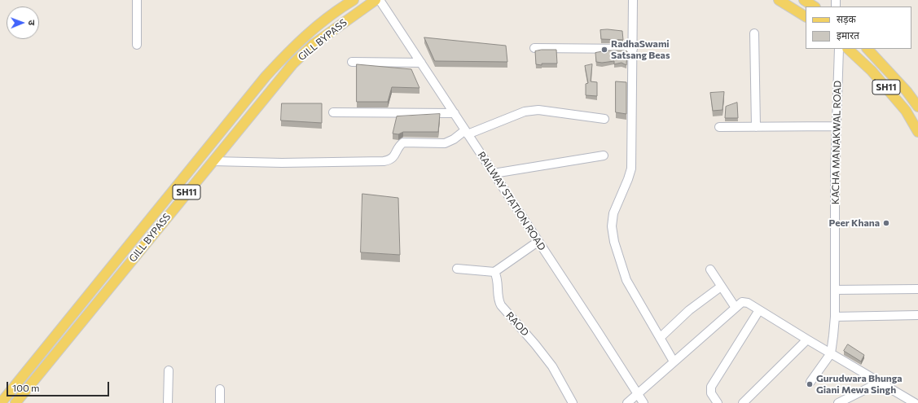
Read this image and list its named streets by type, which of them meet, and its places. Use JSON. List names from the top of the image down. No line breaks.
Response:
{"streets":{"main road":["GILL BYPASS","SH11"],"street":["KACHA MANAKWAL ROAD","RAILWAY STATION ROAD","RAOD"]},"places":["RadhaSwami Satsang Beas","Peer Khana","Gurudwara Bhunga Giani Mewa Singh"],"legend":["सड़क","इमारत"],"scale_bar":"100 m","north":"right"}
